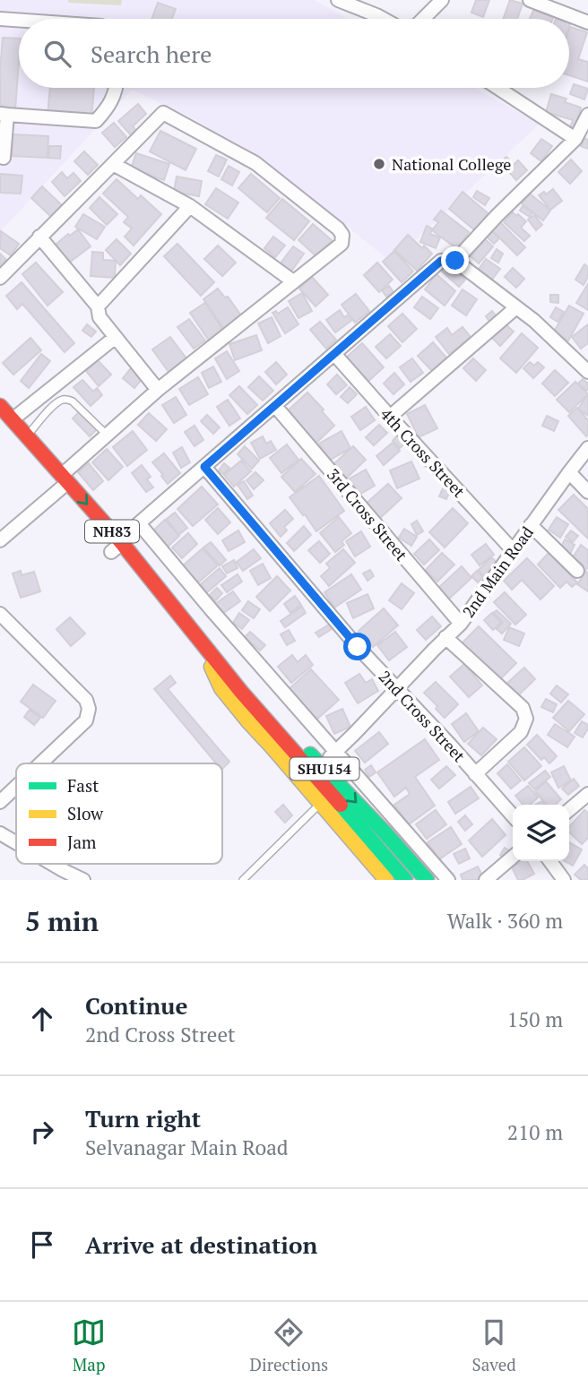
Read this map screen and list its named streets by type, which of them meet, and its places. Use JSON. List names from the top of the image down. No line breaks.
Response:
{"streets":{"main road":["NH83","SHU154"],"street":["4th Cross Street","3rd Cross Street","2nd Main Road","2nd Cross Street"]},"crossings":[["4th Cross Street","2nd Main Road"],["3rd Cross Street","2nd Main Road"],["NH83","SHU154"],["2nd Main Road","2nd Cross Street"],["2nd Main Road","SHU154"]],"places":["National College"],"legend":["Fast","Slow","Jam"],"page":{"search":"Search here","heading":["5 min","Walk · 360 m"],"list":[["Continue","2nd Cross Street","150 m"],["Turn right","Selvanagar Main Road","210 m"],"Arrive at destination"],"nav":["Map","Directions","Saved"]}}
